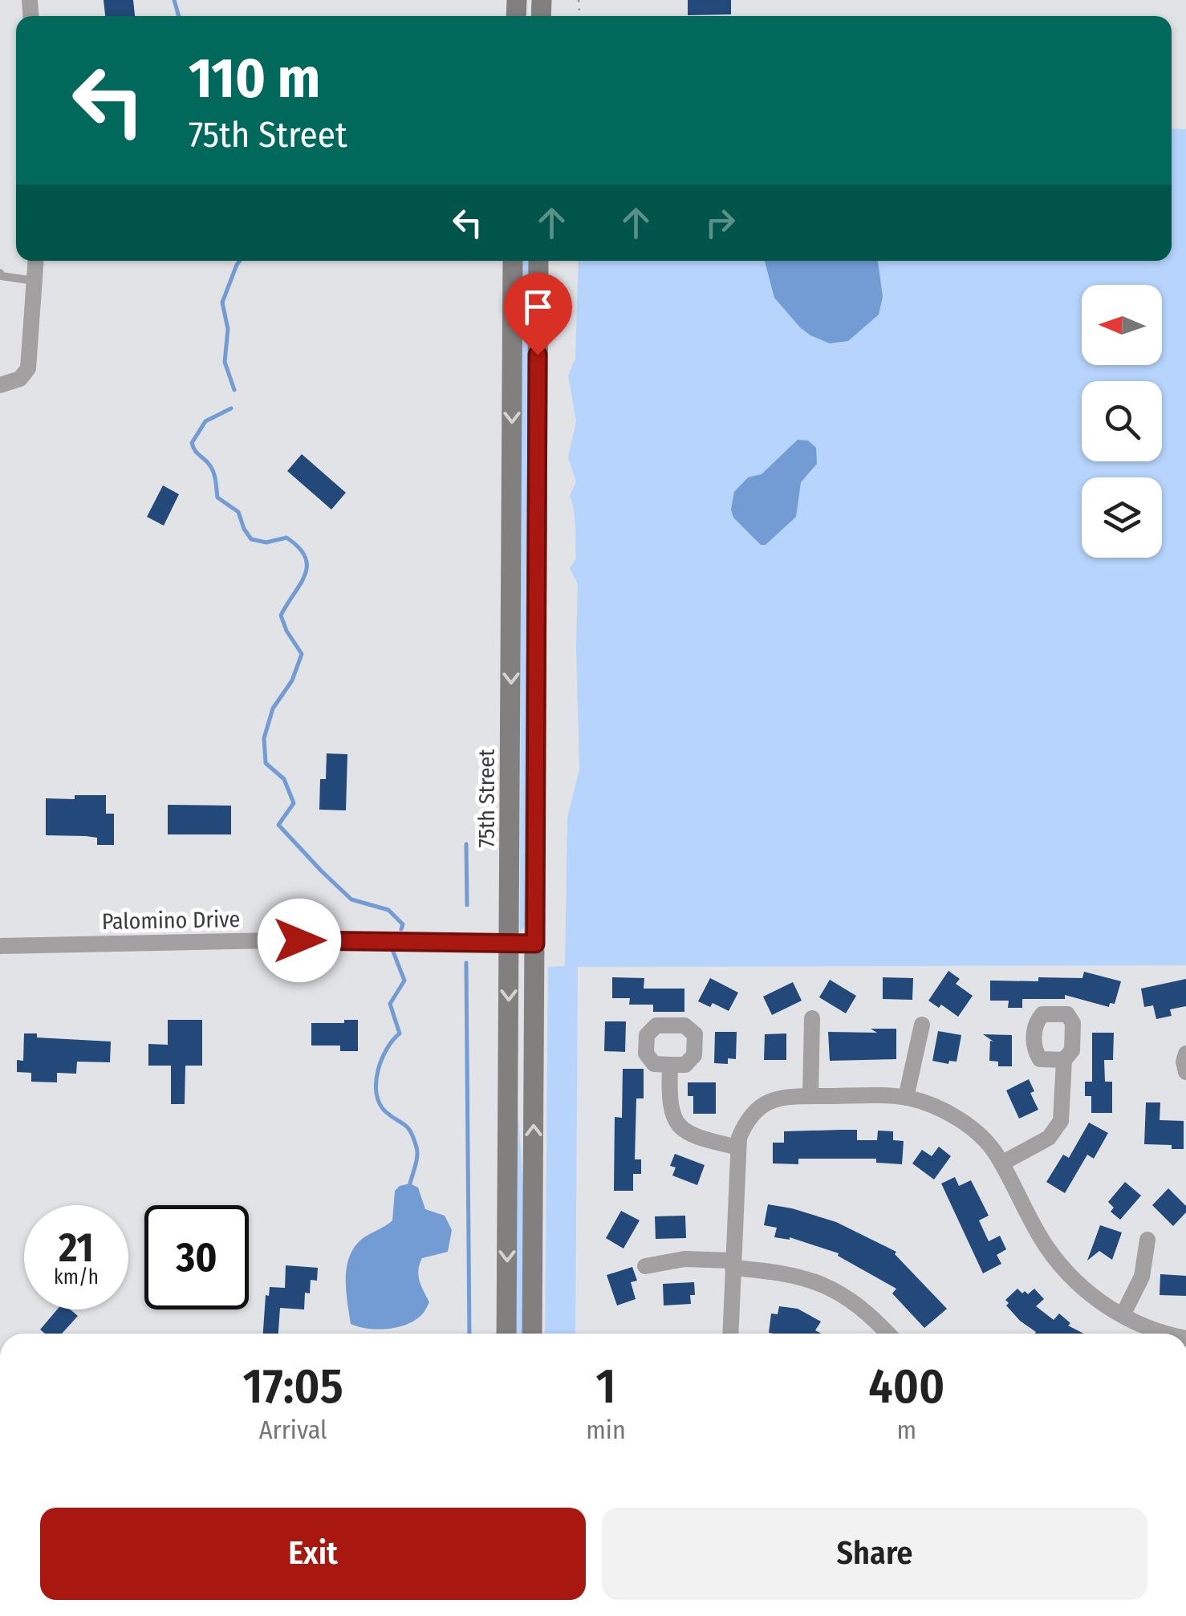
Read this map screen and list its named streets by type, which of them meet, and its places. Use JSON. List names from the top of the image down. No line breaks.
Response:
{"streets":{"main road":["75th Street"],"street":["Palomino Drive"]},"crossings":[["75th Street","Palomino Drive"]],"north":"left","page":{"turn":["110 m","75th Street"],"speed":"21 km/h","limit":"30","eta":["17:05","Arrival","1","min","400","m"],"buttons":["Exit","Share"]}}
